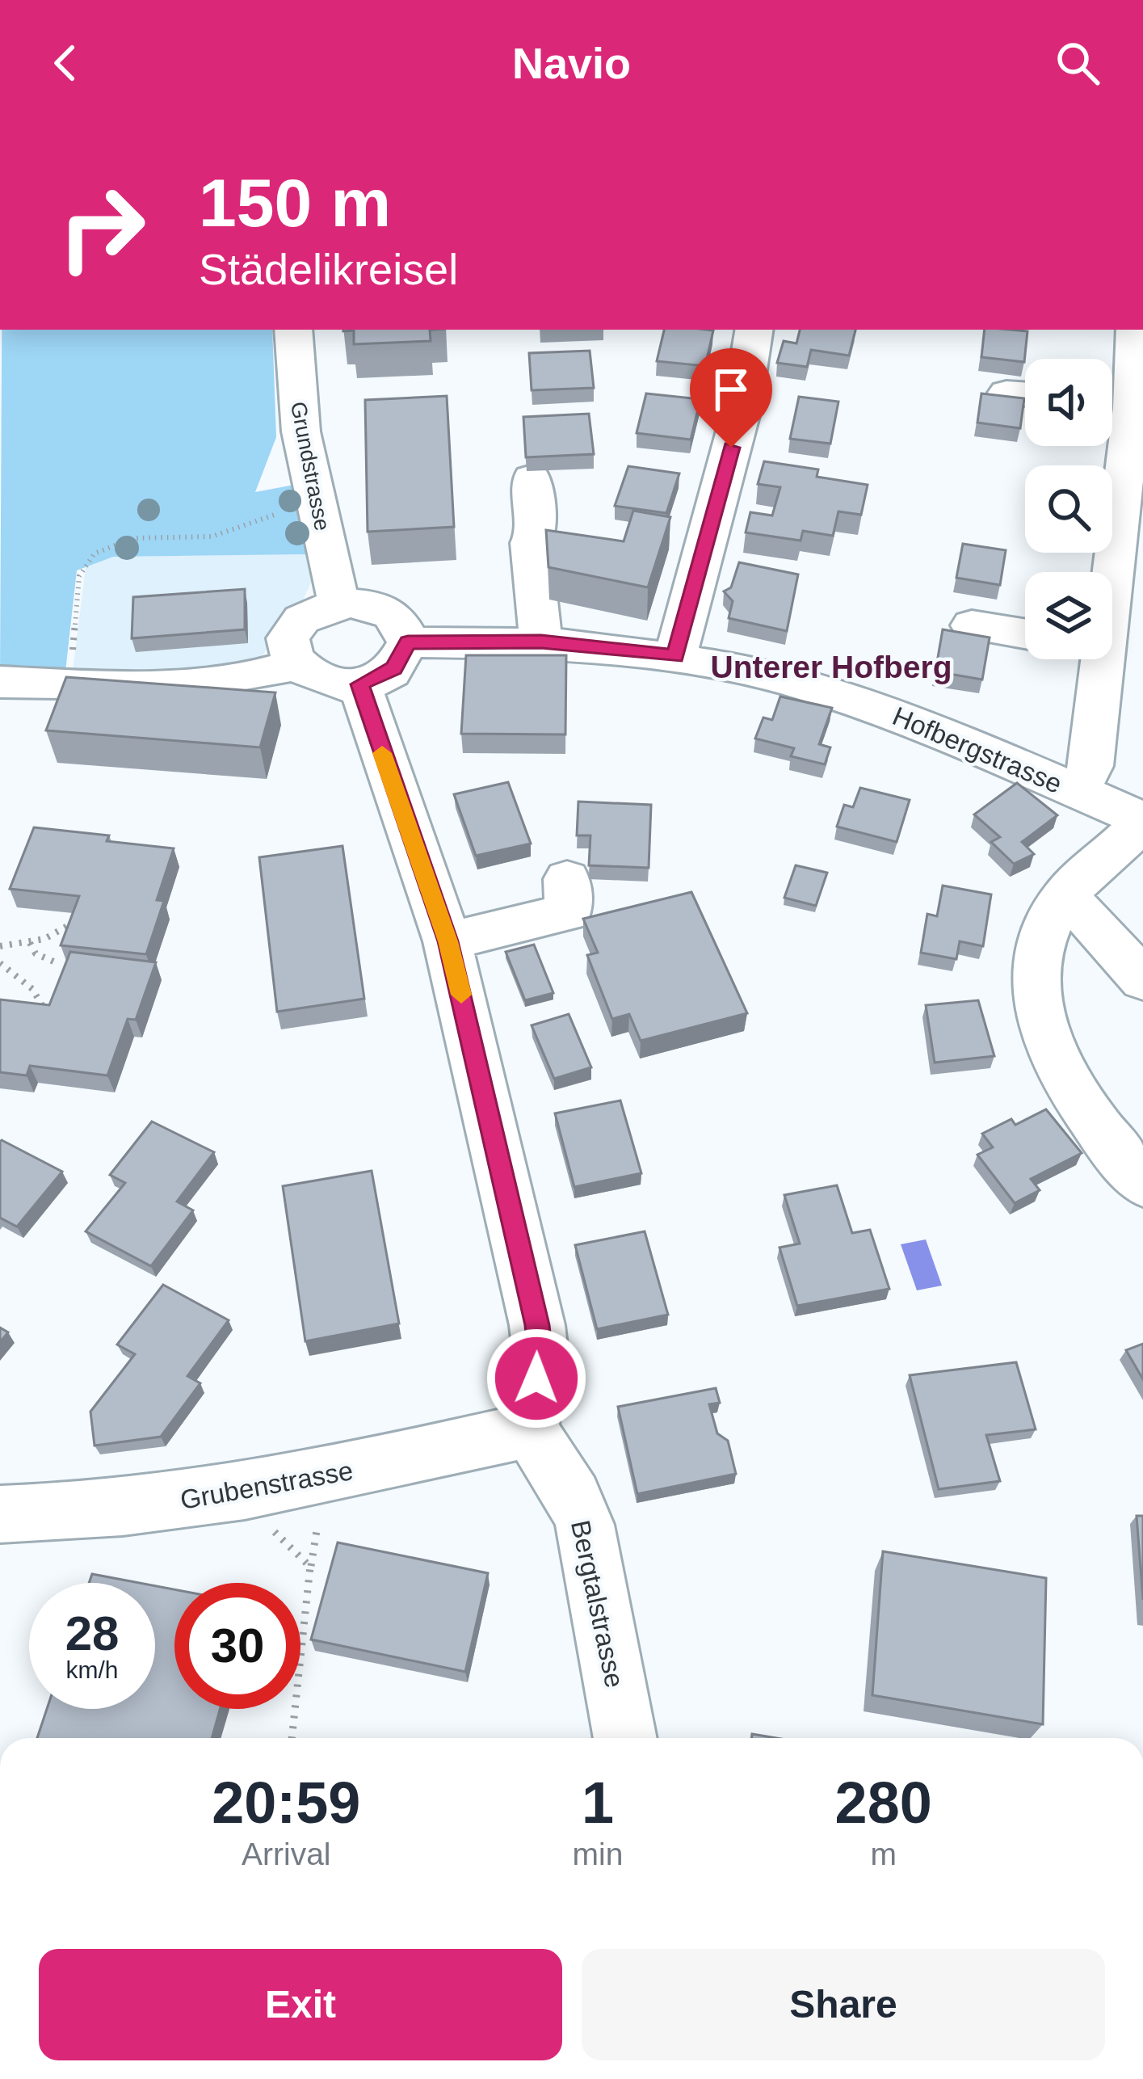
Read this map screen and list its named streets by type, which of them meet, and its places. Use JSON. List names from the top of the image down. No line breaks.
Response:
{"streets":{"street":["Grundstrasse","Hofbergstrasse","Grubenstrasse","Bergtalstrasse"]},"crossings":[["Grundstrasse","Hofbergstrasse"],["Grubenstrasse","Bergtalstrasse"]],"districts":["Unterer Hofberg"],"page":{"header":"Navio","turn":["150 m","Städelikreisel"],"speed":"28 km/h","limit":"30","eta":["20:59","Arrival","1","min","280","m"],"buttons":["Exit","Share"]}}
